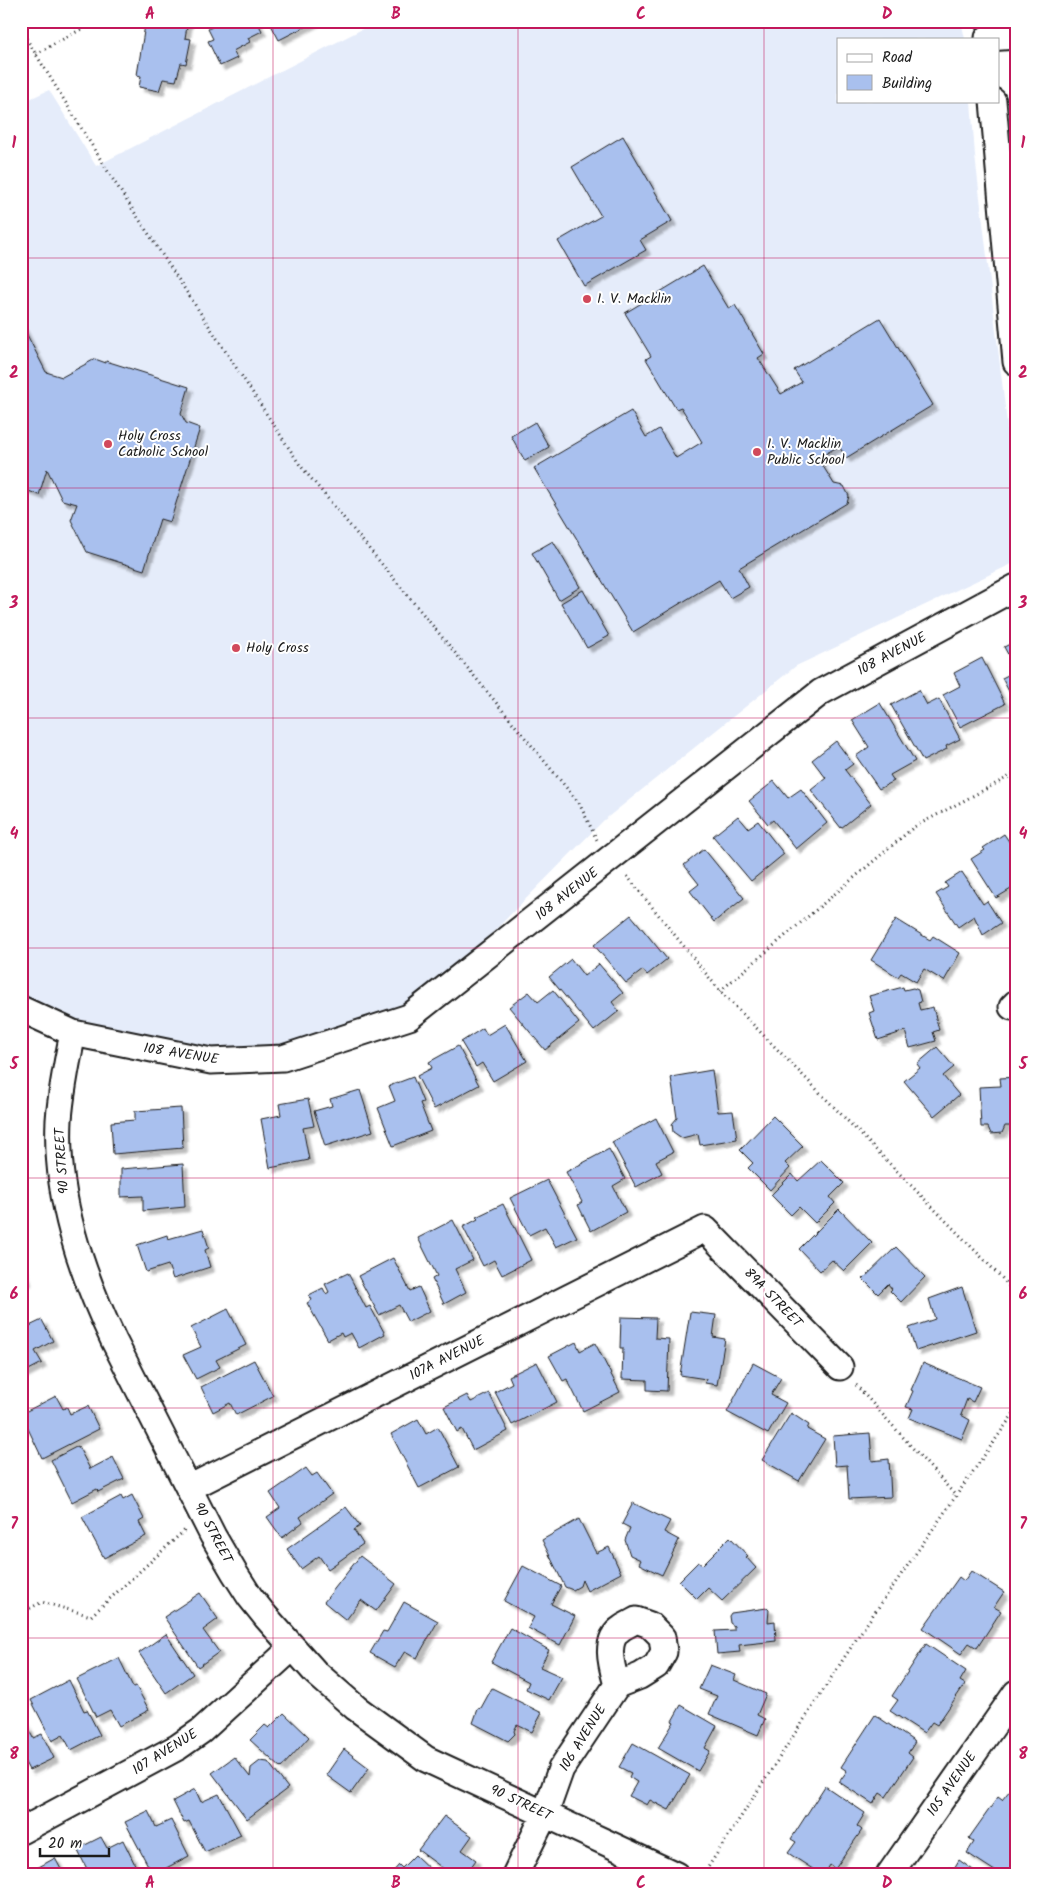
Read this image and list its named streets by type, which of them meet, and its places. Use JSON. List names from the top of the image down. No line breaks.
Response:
{"streets":{"street":["108 AVENUE","90 STREET","89A STREET","107A AVENUE","106 AVENUE","107 AVENUE","105 AVENUE"]},"crossings":[["108 AVENUE","90 STREET"],["90 STREET","107A AVENUE"],["90 STREET","106 AVENUE"],["90 STREET","107 AVENUE"],["89A STREET","107A AVENUE"]],"places":["I. V. Macklin","Holy Cross Catholic School","I. V. Macklin Public School","Holy Cross"],"legend":["Road","Building"],"scale_bar":"20 m","grid":{"columns":["A","B","C","D"],"rows":["1","2","3","4","5","6","7","8"]}}
